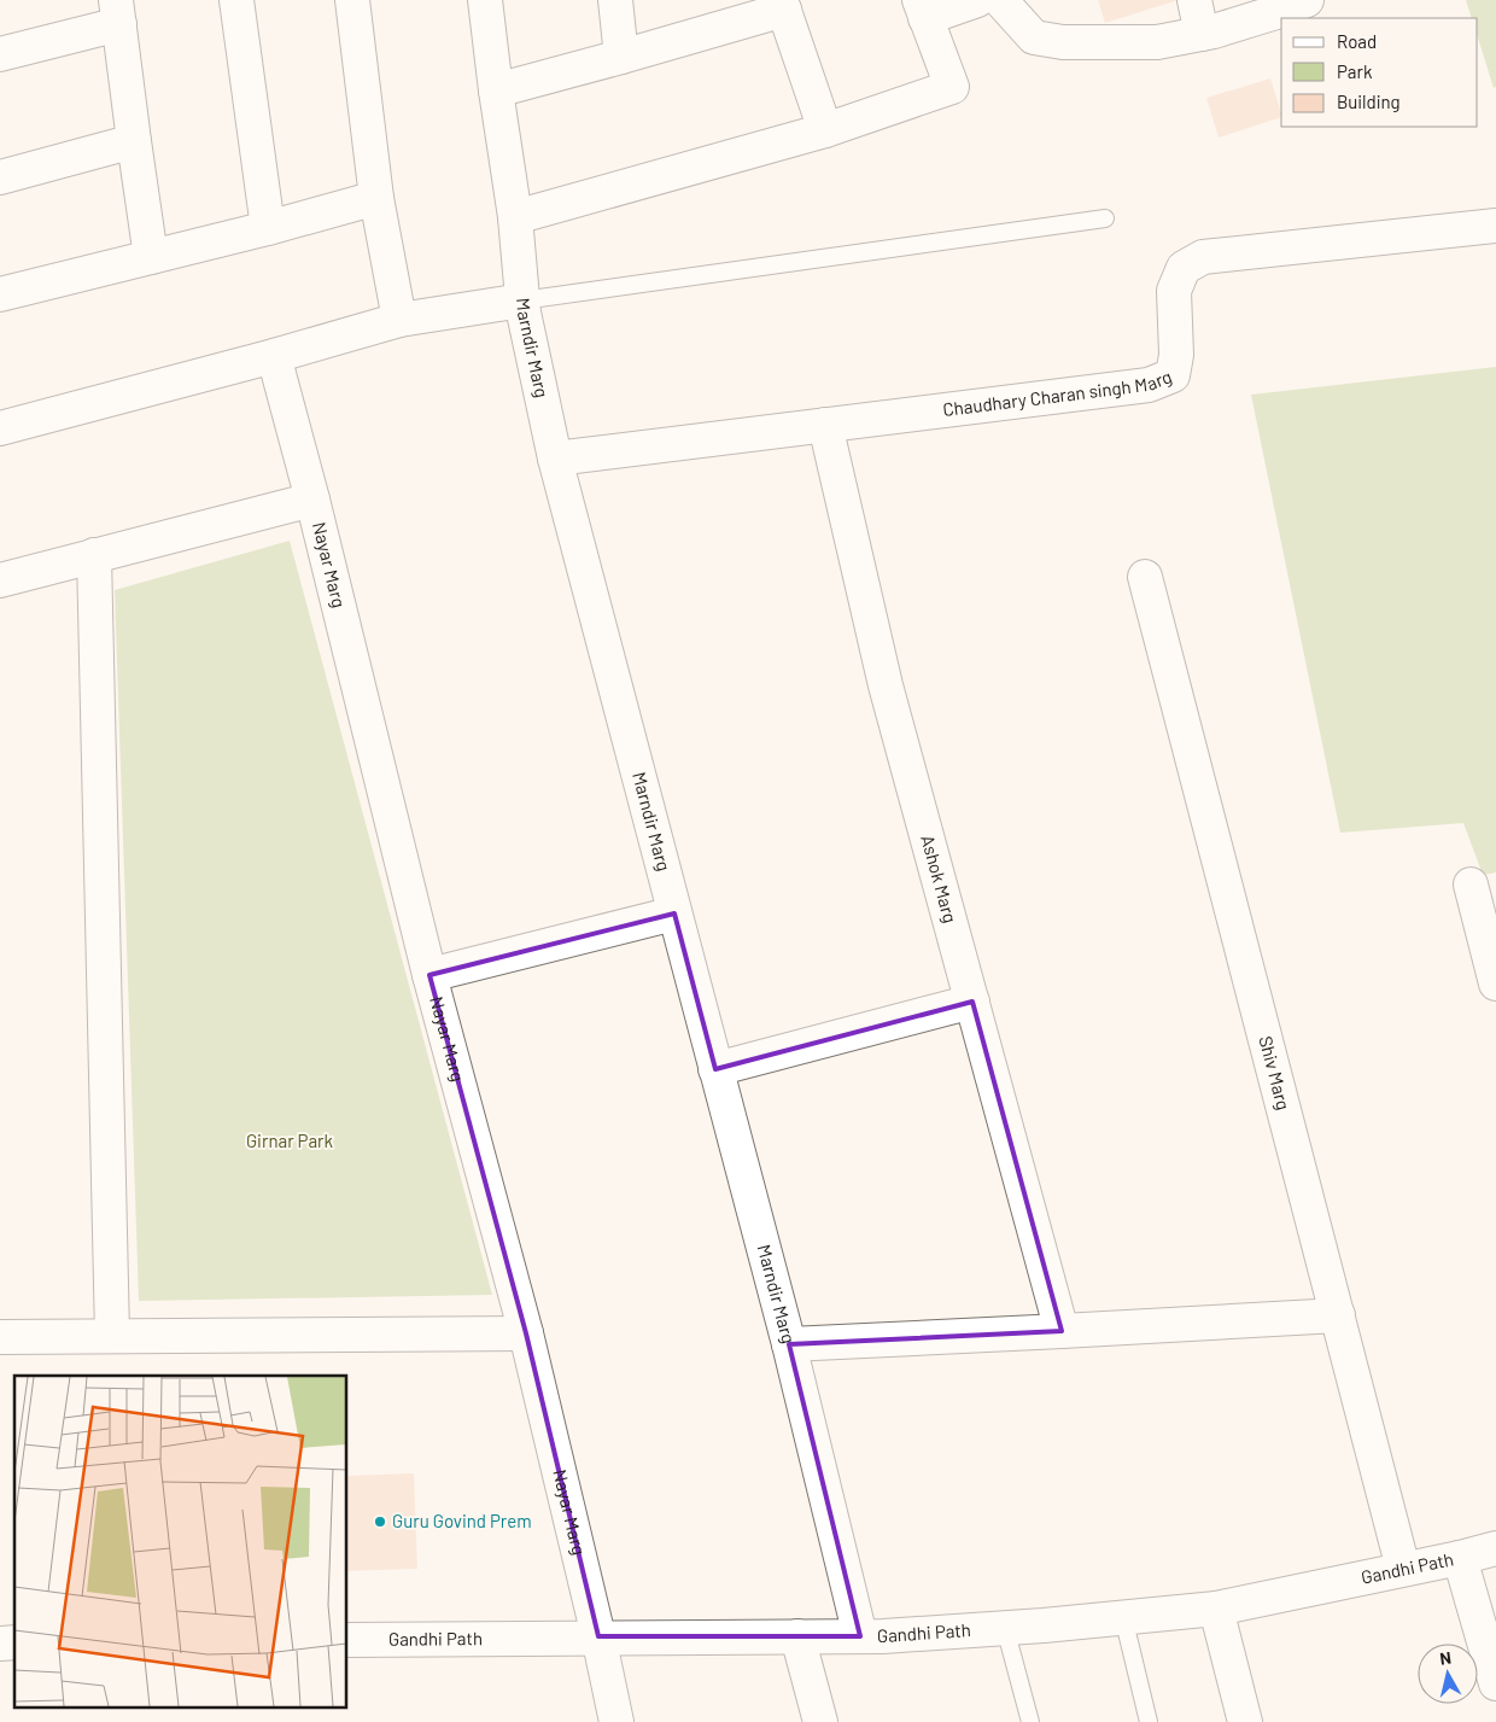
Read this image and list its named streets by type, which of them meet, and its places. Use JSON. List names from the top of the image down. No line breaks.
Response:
{"streets":{"street":["Marndir Marg","Chaudhary Charan singh Marg","Nayar Marg","Ashok Marg","Shiv Marg","Gandhi Path"]},"crossings":[["Marndir Marg","Chaudhary Charan singh Marg"],["Marndir Marg","Gandhi Path"],["Chaudhary Charan singh Marg","Ashok Marg"],["Nayar Marg","Gandhi Path"],["Shiv Marg","Gandhi Path"]],"parks":["Girnar Park"],"places":["Guru Govind Prem"],"legend":["Road","Park","Building"],"north":"top"}
